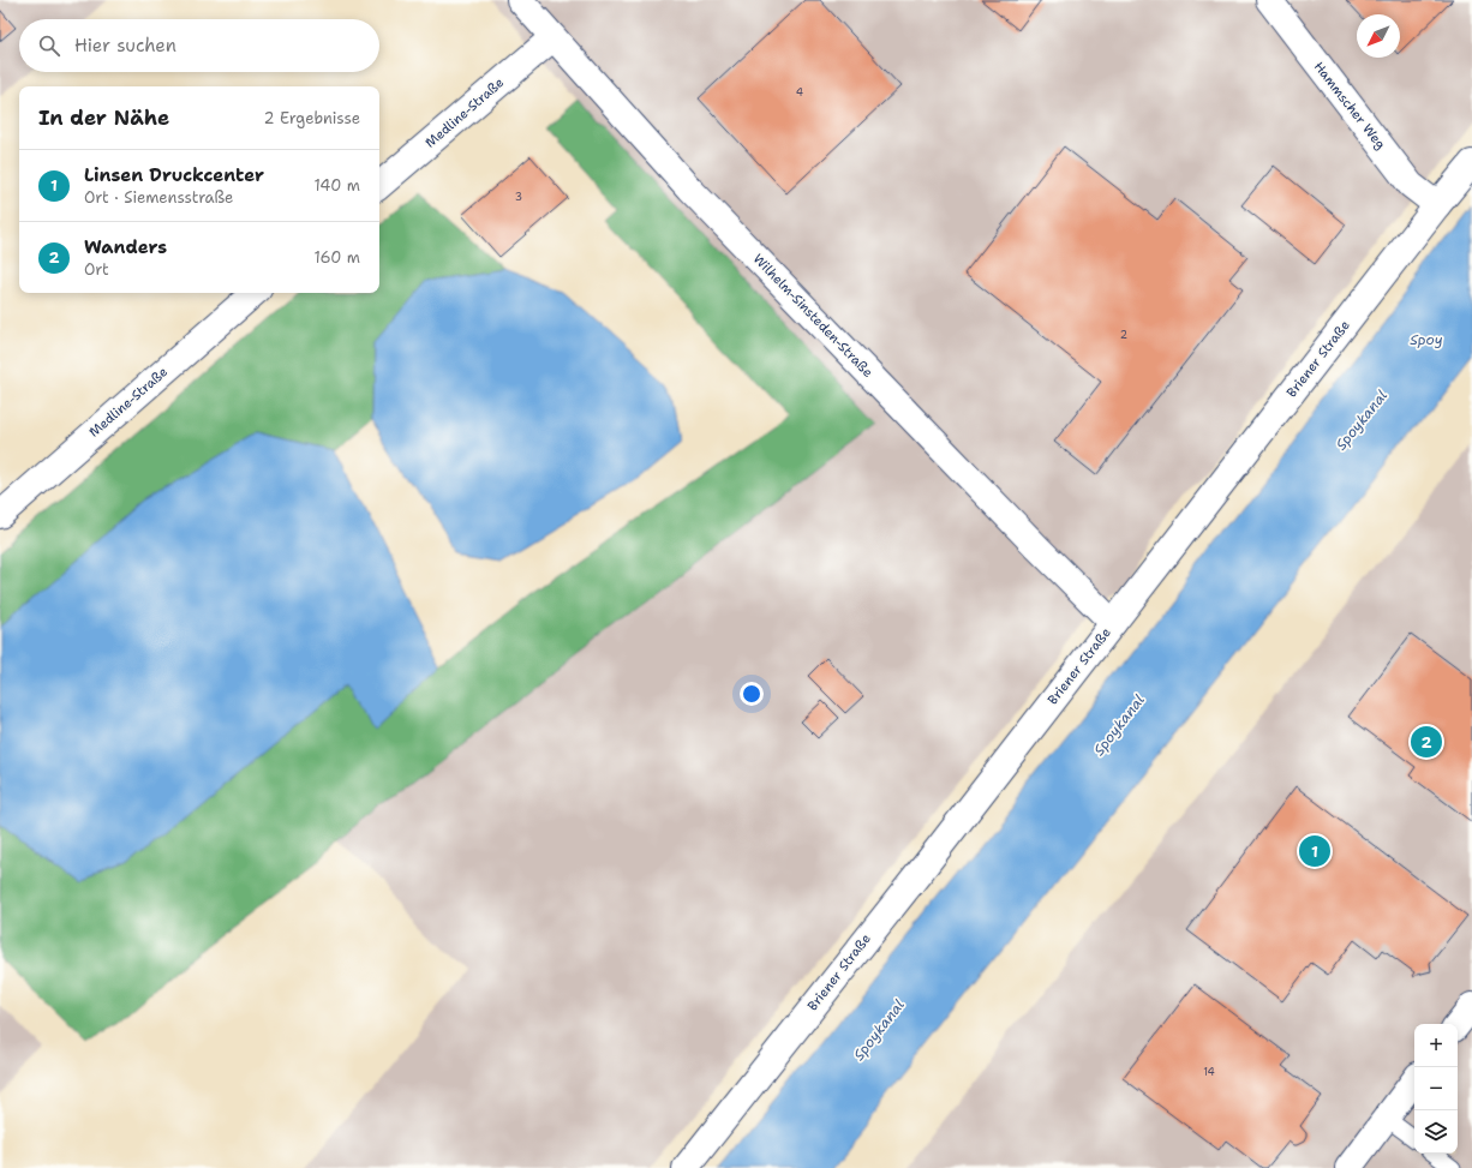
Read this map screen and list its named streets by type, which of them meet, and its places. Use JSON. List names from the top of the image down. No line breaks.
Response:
{"streets":{"street":["Hammscher Weg","Medline-Straße","Wilhelm-Sinsteden-Straße","Briener Straße"]},"crossings":[["Hammscher Weg","Briener Straße"],["Medline-Straße","Wilhelm-Sinsteden-Straße"],["Wilhelm-Sinsteden-Straße","Briener Straße"]],"water":["Spoy","Spoykanal"],"house_numbers":["4","3","2","14"],"north":"bottom left","page":{"search":"Hier suchen","heading":["In der Nähe","2 Ergebnisse"],"list":[{"mark":"1","name":"Linsen Druckcenter","note":"Ort · Siemensstraße","value":"140 m"},{"mark":"2","name":"Wanders","note":"Ort","value":"160 m"}],"pins":["2","1"],"map_buttons":["+","−"]}}
